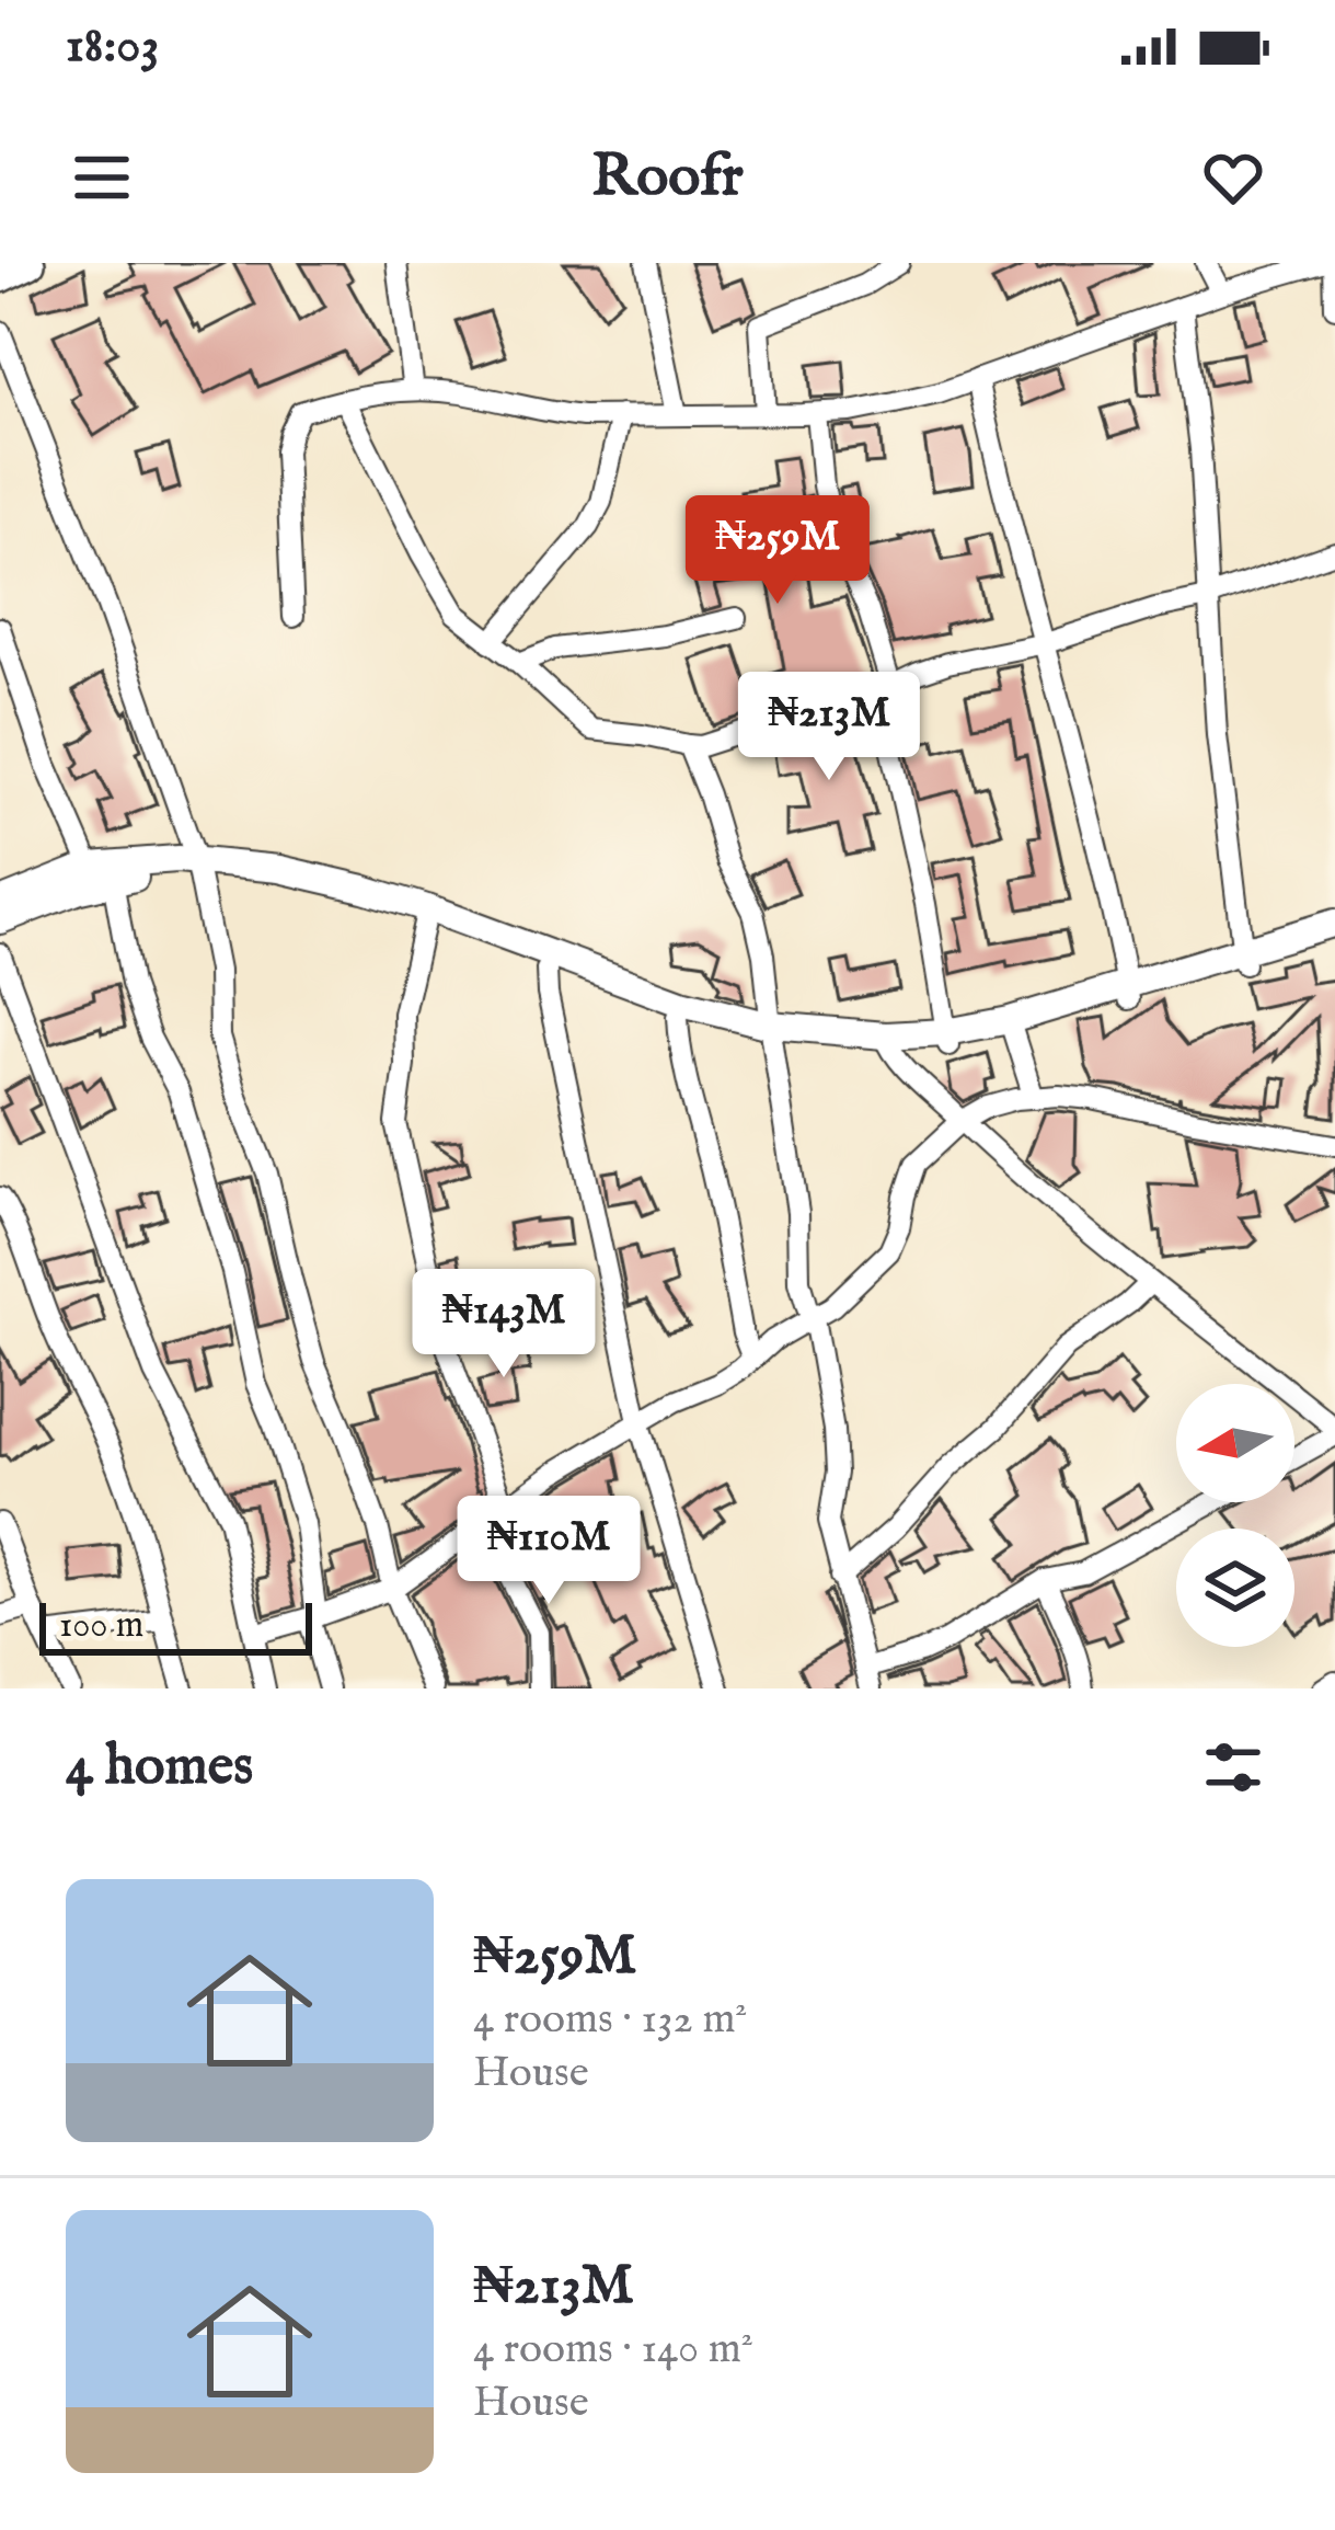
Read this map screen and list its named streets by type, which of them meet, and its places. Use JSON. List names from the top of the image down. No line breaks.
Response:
{"scale_bar":"100 m","north":"left","page":{"status":"18:03","header":"Roofr","price":["₦259M","₦213M","₦143M","₦110M"],"scale":"100 m","heading":"4 homes","list":[{"name":"₦259M","note":"4 rooms · 132 m² · House"},{"name":"₦213M","note":"4 rooms · 140 m² · House"}]}}
